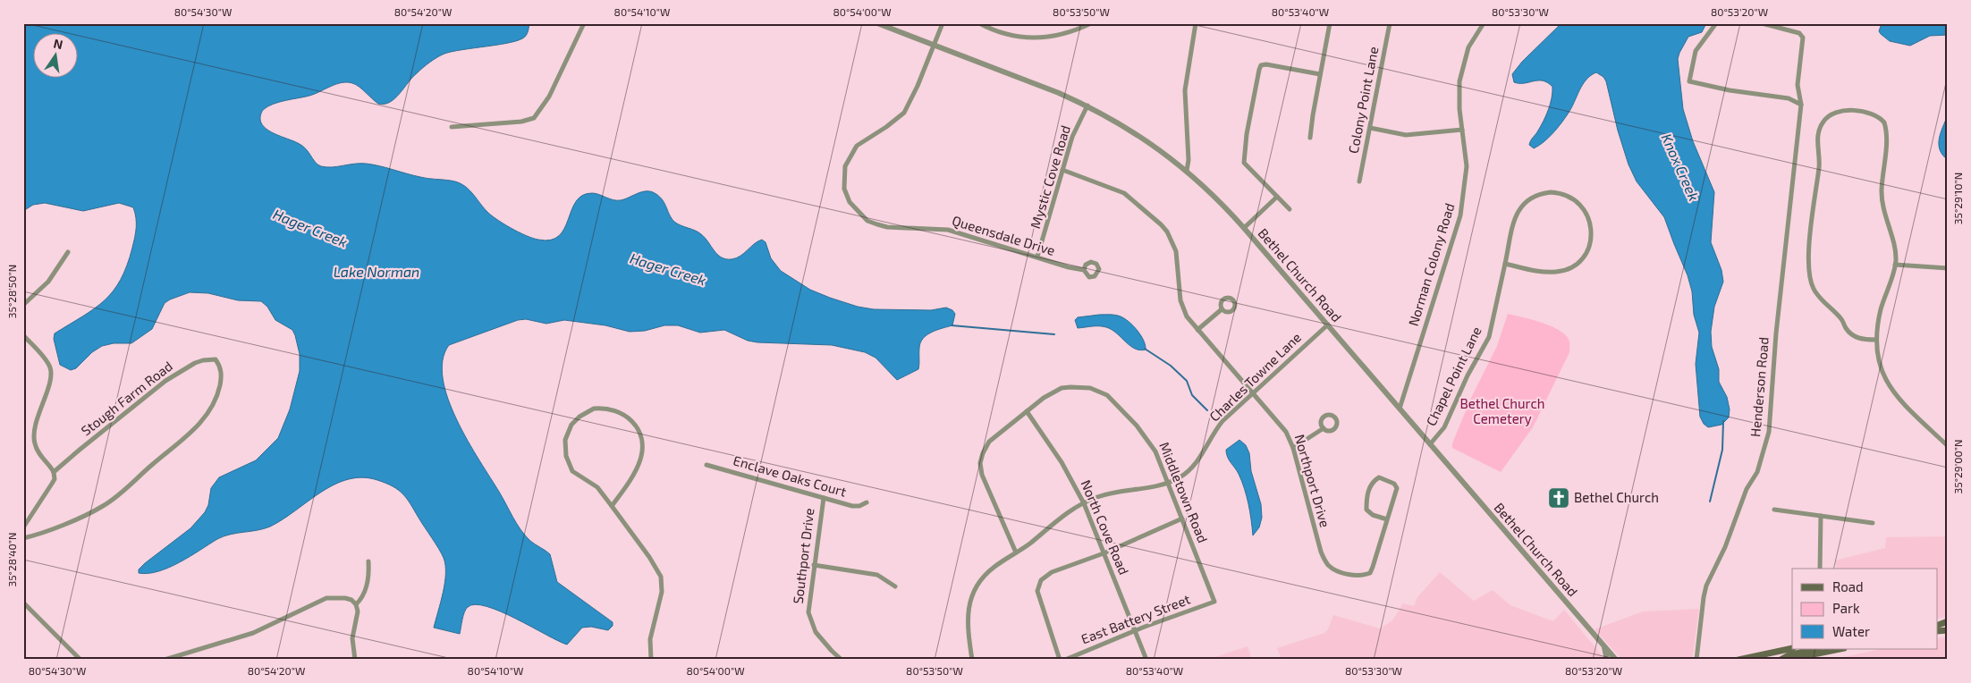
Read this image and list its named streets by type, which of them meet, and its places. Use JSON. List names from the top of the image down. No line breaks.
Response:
{"streets":{"street":["Colony Point Lane","Mystic Cove Road","Queensdale Drive","Norman Colony Road","Bethel Church Road","Chapel Point Lane","Charles Towne Lane","Henderson Road","Stough Farm Road","Enclave Oaks Court","Northport Drive","Middletown Road","North Cove Road","Southport Drive","East Battery Street"]},"crossings":[["Mystic Cove Road","Queensdale Drive"],["Mystic Cove Road","Bethel Church Road"],["Mystic Cove Road","Northport Drive"],["Queensdale Drive","Bethel Church Road"],["Norman Colony Road","Bethel Church Road"],["Bethel Church Road","Chapel Point Lane"],["Bethel Church Road","Charles Towne Lane"],["Charles Towne Lane","Northport Drive"],["Charles Towne Lane","Middletown Road"],["Charles Towne Lane","North Cove Road"],["Enclave Oaks Court","Southport Drive"],["Middletown Road","North Cove Road"],["Middletown Road","East Battery Street"],["North Cove Road","East Battery Street"]],"water":["Knox Creek","Hager Creek","Lake Norman"],"parks":["Bethel Church Cemetery"],"places":{"church":["Bethel Church"]},"legend":["Road","Park","Water"],"north":"top","coordinates":["80°54'30\"W","80°54'20\"W","80°54'10\"W","80°54'00\"W","80°53'50\"W","80°53'40\"W","80°53'30\"W","80°53'20\"W","35°29'10\"N","35°28'50\"N","35°29'00\"N","35°28'40\"N"]}
